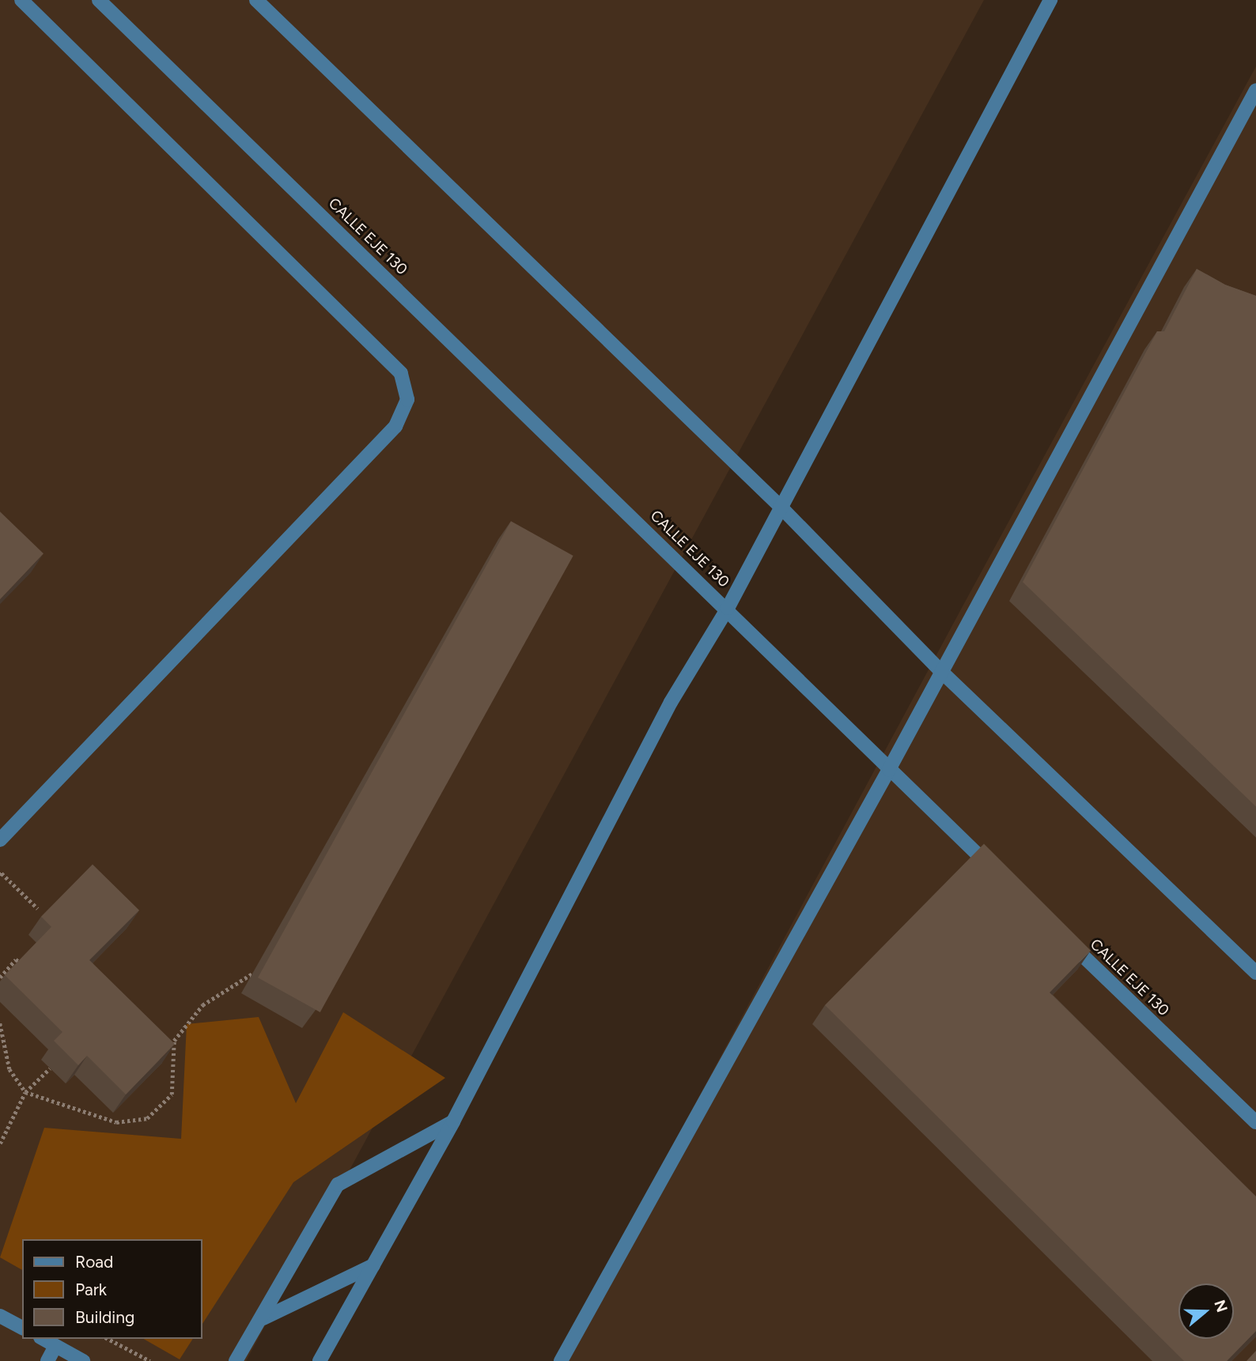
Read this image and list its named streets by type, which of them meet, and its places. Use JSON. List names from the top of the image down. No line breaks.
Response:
{"streets":{"street":["CALLE EJE 130"]},"legend":["Road","Park","Building"],"north":"right"}
